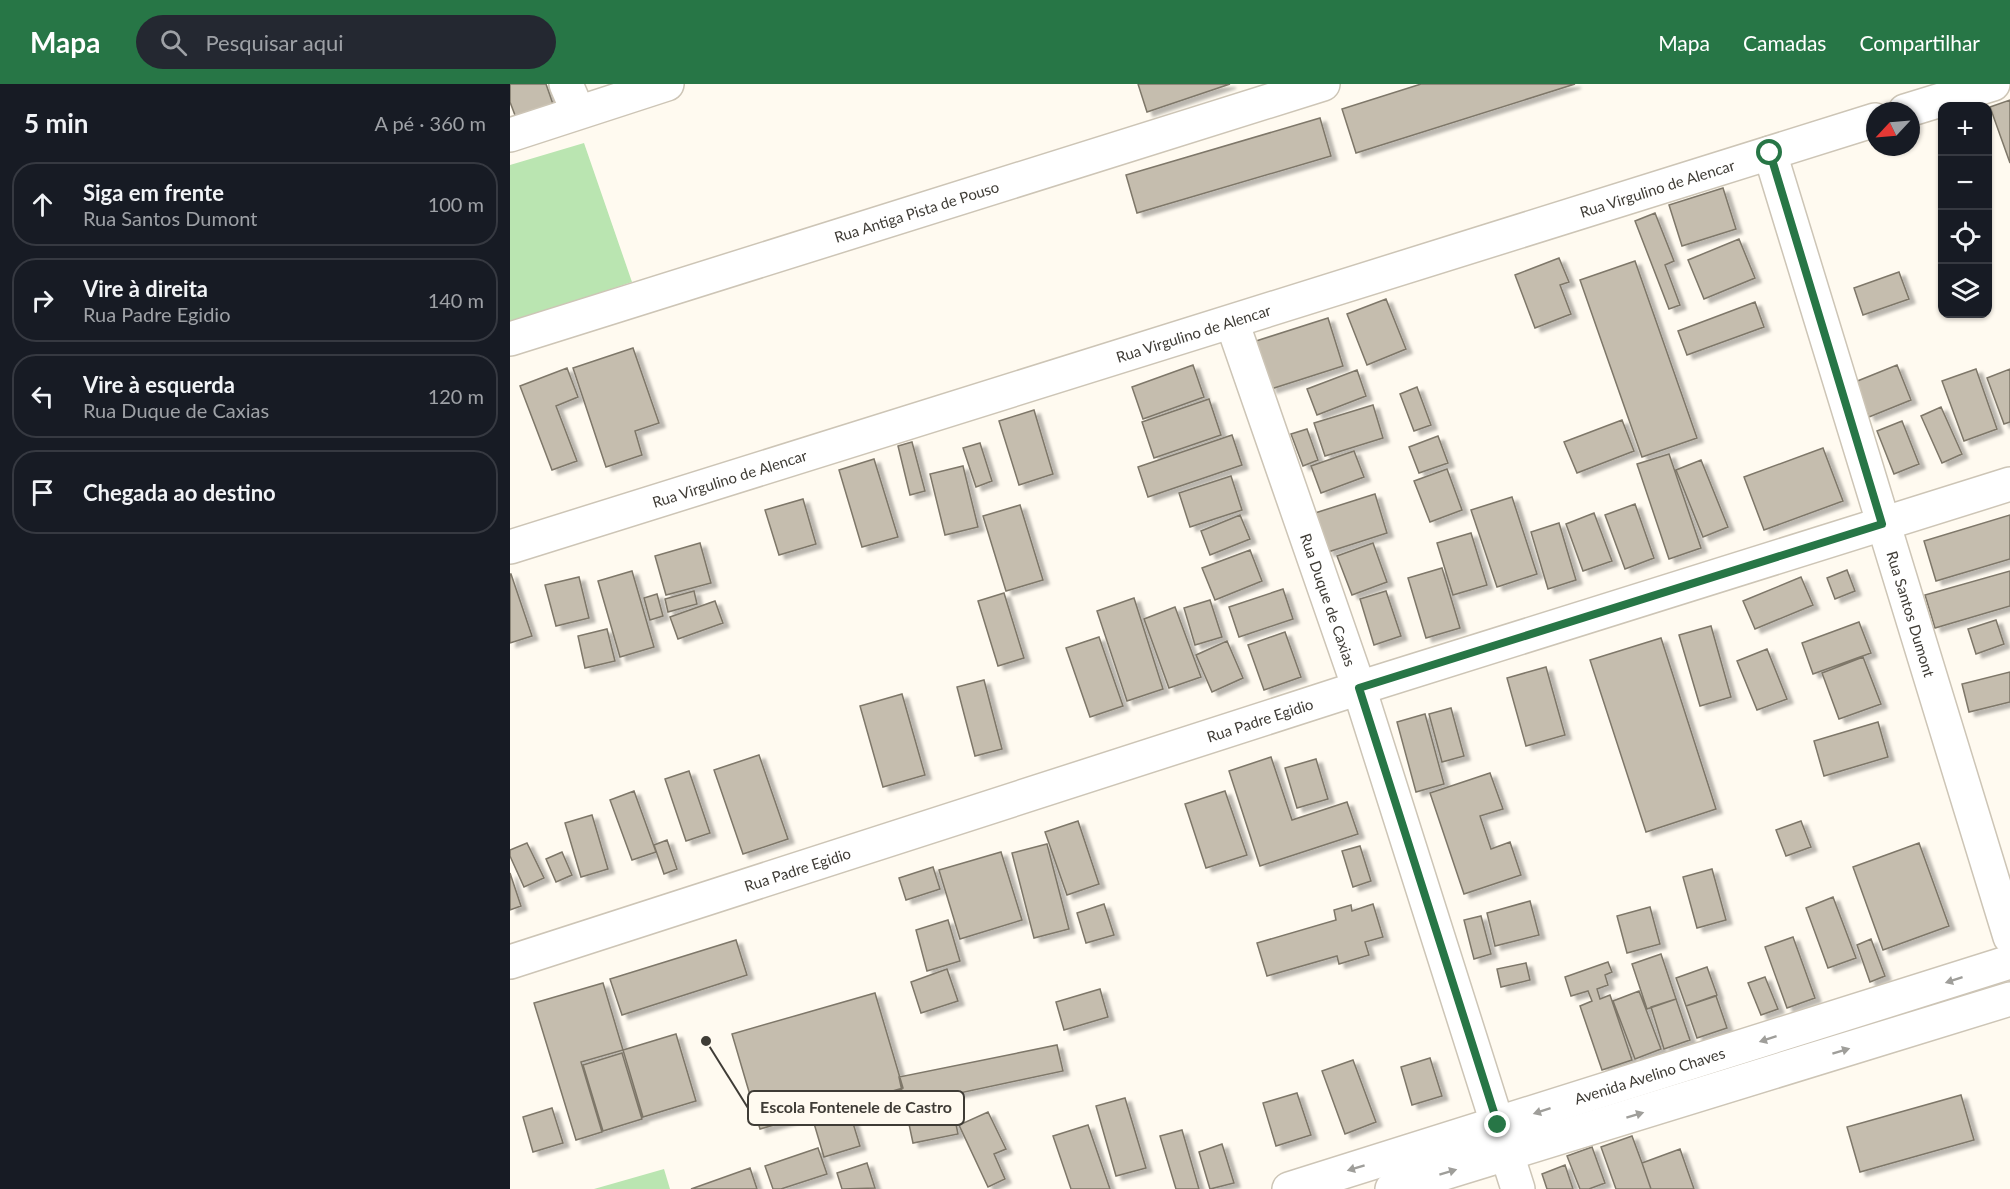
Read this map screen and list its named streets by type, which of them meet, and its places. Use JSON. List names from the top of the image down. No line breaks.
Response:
{"streets":{"street":["Rua Virgulino de Alencar","Rua Antiga Pista de Pouso","Rua Duque de Caxias","Rua Santos Dumont","Rua Padre Egidio","Avenida Avelino Chaves"]},"crossings":[["Rua Virgulino de Alencar","Rua Duque de Caxias"],["Rua Virgulino de Alencar","Rua Santos Dumont"],["Rua Duque de Caxias","Rua Padre Egidio"],["Rua Duque de Caxias","Avenida Avelino Chaves"],["Rua Santos Dumont","Rua Padre Egidio"]],"places":["Escola Fontenele de Castro"],"north":"bottom left","page":{"header":"Mapa","search":"Pesquisar aqui","nav":["Mapa","Camadas","Compartilhar"],"heading":["5 min","A pé · 360 m"],"map_buttons":["+","−"],"list":[["Siga em frente","Rua Santos Dumont","100 m"],["Vire à direita","Rua Padre Egidio","140 m"],["Vire à esquerda","Rua Duque de Caxias","120 m"],"Chegada ao destino"]}}
